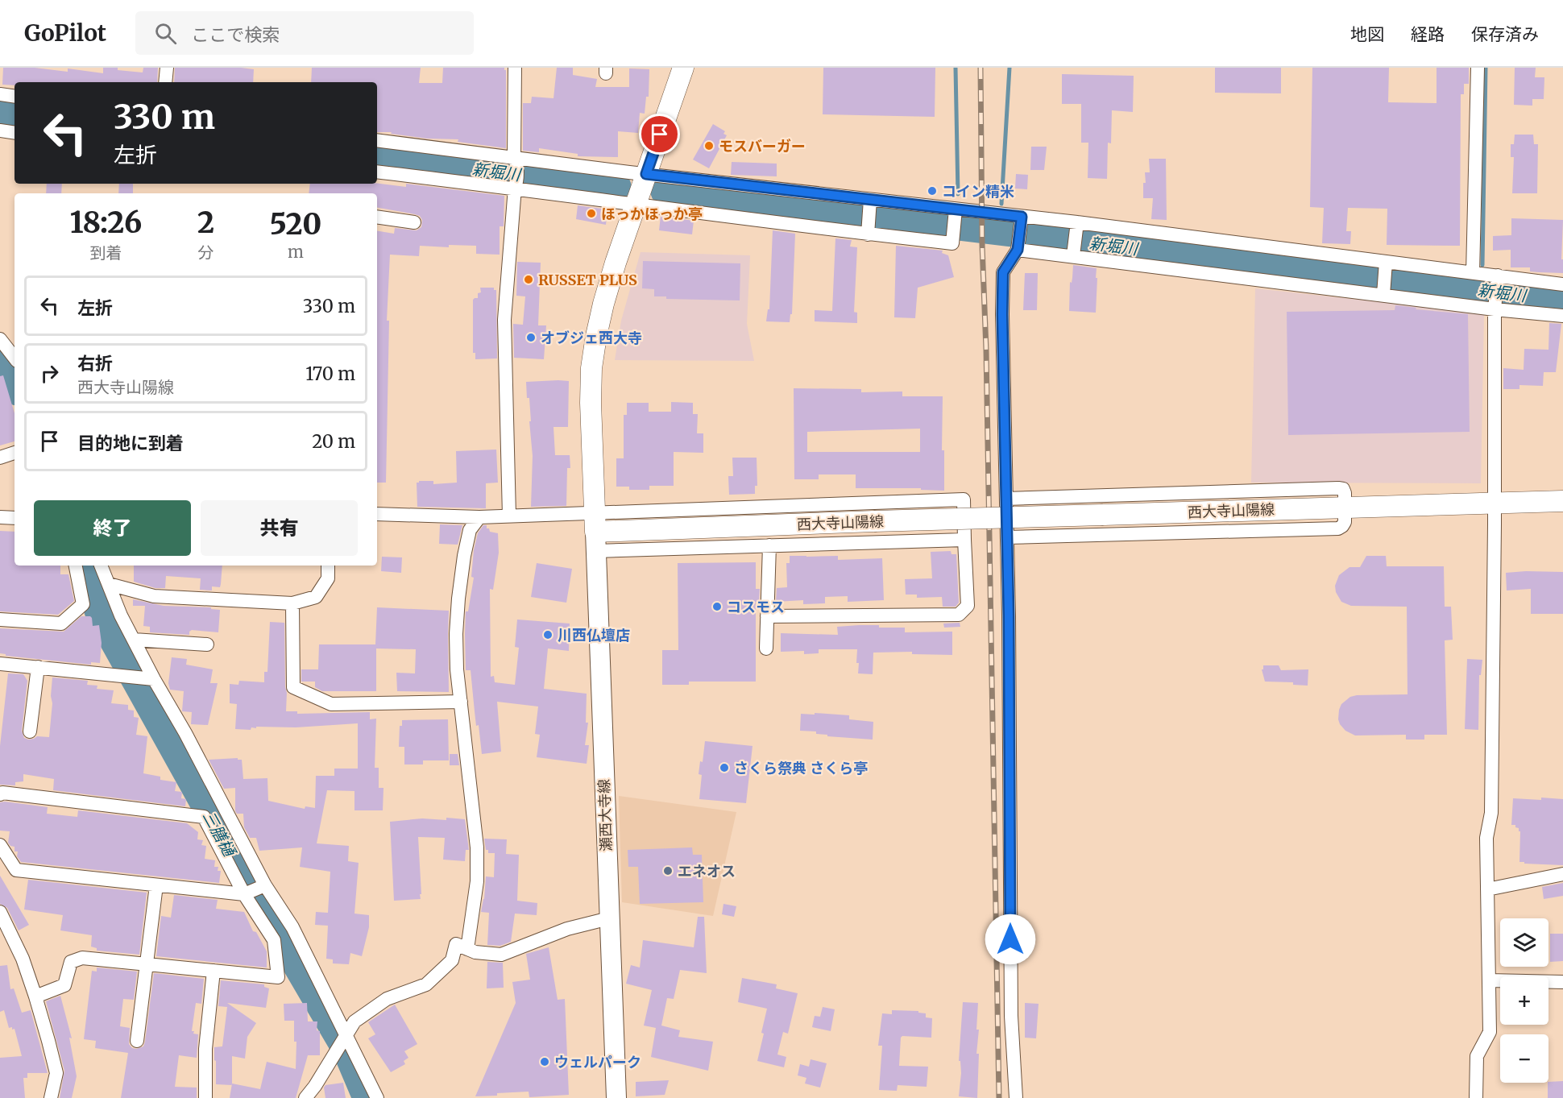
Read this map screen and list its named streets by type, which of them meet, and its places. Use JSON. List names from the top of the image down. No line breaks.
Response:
{"streets":{"main road":["西大寺山陽線","瀬西大寺線"]},"crossings":[["西大寺山陽線","瀬西大寺線"]],"water":["新堀川","三膳樋"],"places":["モスバーガー","コイン精米","ほっかほっか亭","RUSSET PLUS","オブジェ西大寺","コスモス","川西仏壇店","さくら祭典 さくら亭","エネオス","ウェルパーク"],"page":{"header":"GoPilot","search":"ここで検索","nav":["地図","経路","保存済み"],"turn":["330 m","左折"],"eta":["18:26","到着","2","分","520","m"],"list":[{"name":"左折","value":"330 m"},{"name":"右折","note":"西大寺山陽線","value":"170 m"},{"name":"目的地に到着","value":"20 m"}],"buttons":["終了","共有"],"map_buttons":["+","−"]}}
